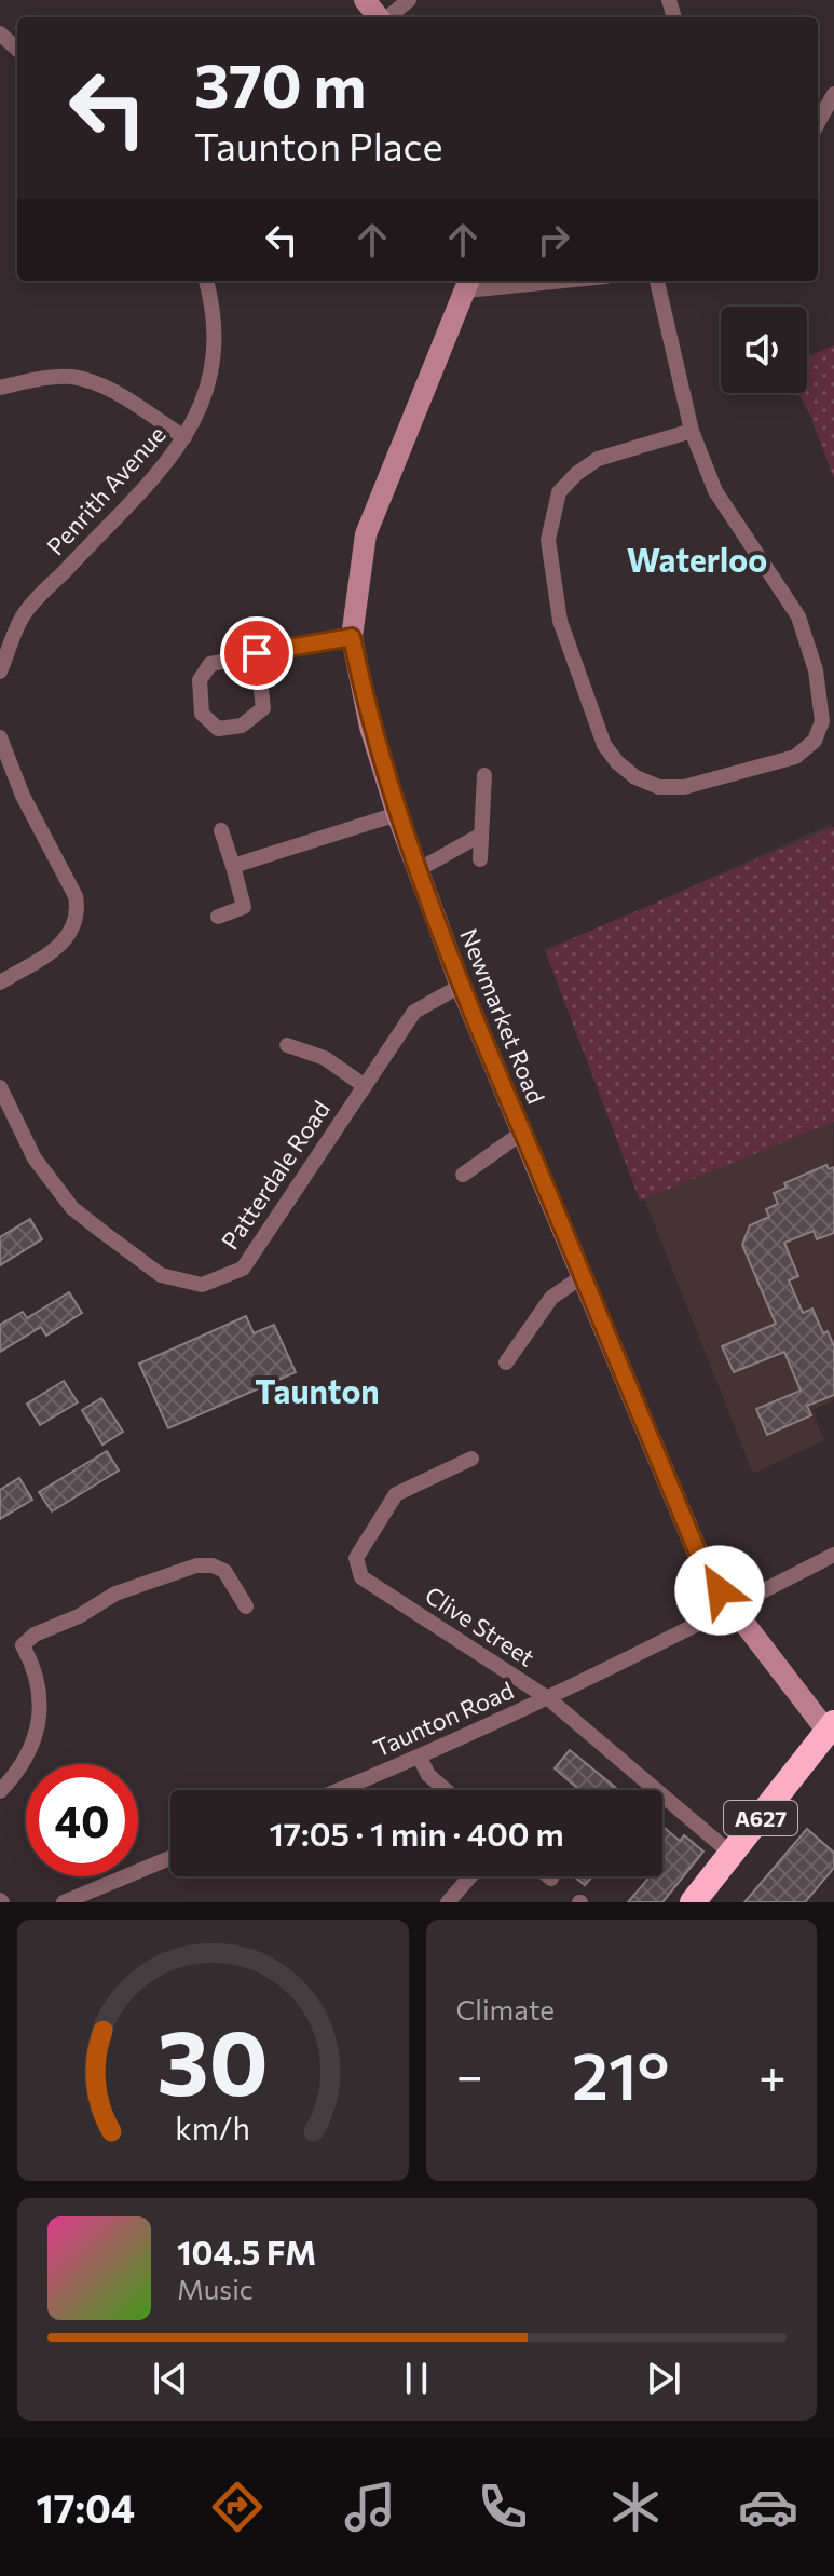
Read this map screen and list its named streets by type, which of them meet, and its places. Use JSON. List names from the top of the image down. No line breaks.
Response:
{"streets":{"highway":["A627"],"street":["Penrith Avenue","Newmarket Road","Patterdale Road","Clive Street","Taunton Road"]},"crossings":[["Newmarket Road","Patterdale Road"],["Newmarket Road","Taunton Road"],["Newmarket Road","A627"],["Clive Street","Taunton Road"],["Clive Street","A627"]],"districts":["Waterloo","Taunton"],"page":{"turn":["370 m","Taunton Place"],"limit":"40","trip":"17:05 · 1 min · 400 m","tile":"Climate","heat":["−","21°","+"],"song":["104.5 FM","Music"],"tabs":"17:04","gauge":["30","km/h"]}}
